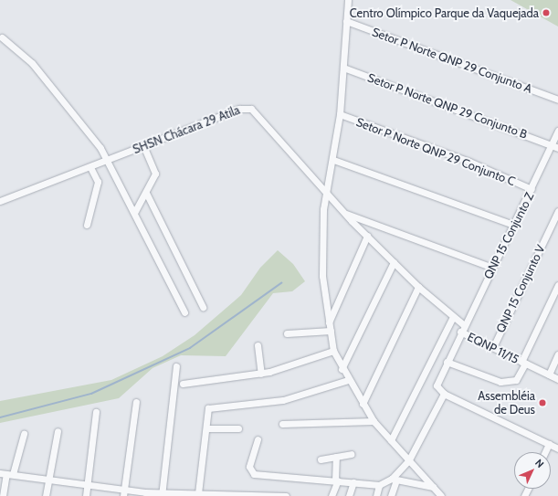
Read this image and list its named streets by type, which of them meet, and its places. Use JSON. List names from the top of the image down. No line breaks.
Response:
{"streets":{"street":["Setor P Norte QNP 29 Conjunto A","Setor P Norte QNP 29 Conjunto B","SHSN Chácara 29 Atila","Setor P Norte QNP 29 Conjunto C","QNP 15 Conjunto Z","QNP 15 Conjunto V","EQNP 11/15"]},"crossings":[["Setor P Norte QNP 29 Conjunto B","QNP 15 Conjunto Z"],["SHSN Chácara 29 Atila","QNP 15 Conjunto Z"],["Setor P Norte QNP 29 Conjunto C","QNP 15 Conjunto Z"],["QNP 15 Conjunto Z","EQNP 11/15"],["QNP 15 Conjunto V","EQNP 11/15"]],"places":["Centro Olímpico Parque da Vaquejada","Assembléia de Deus"],"north":"top right"}
